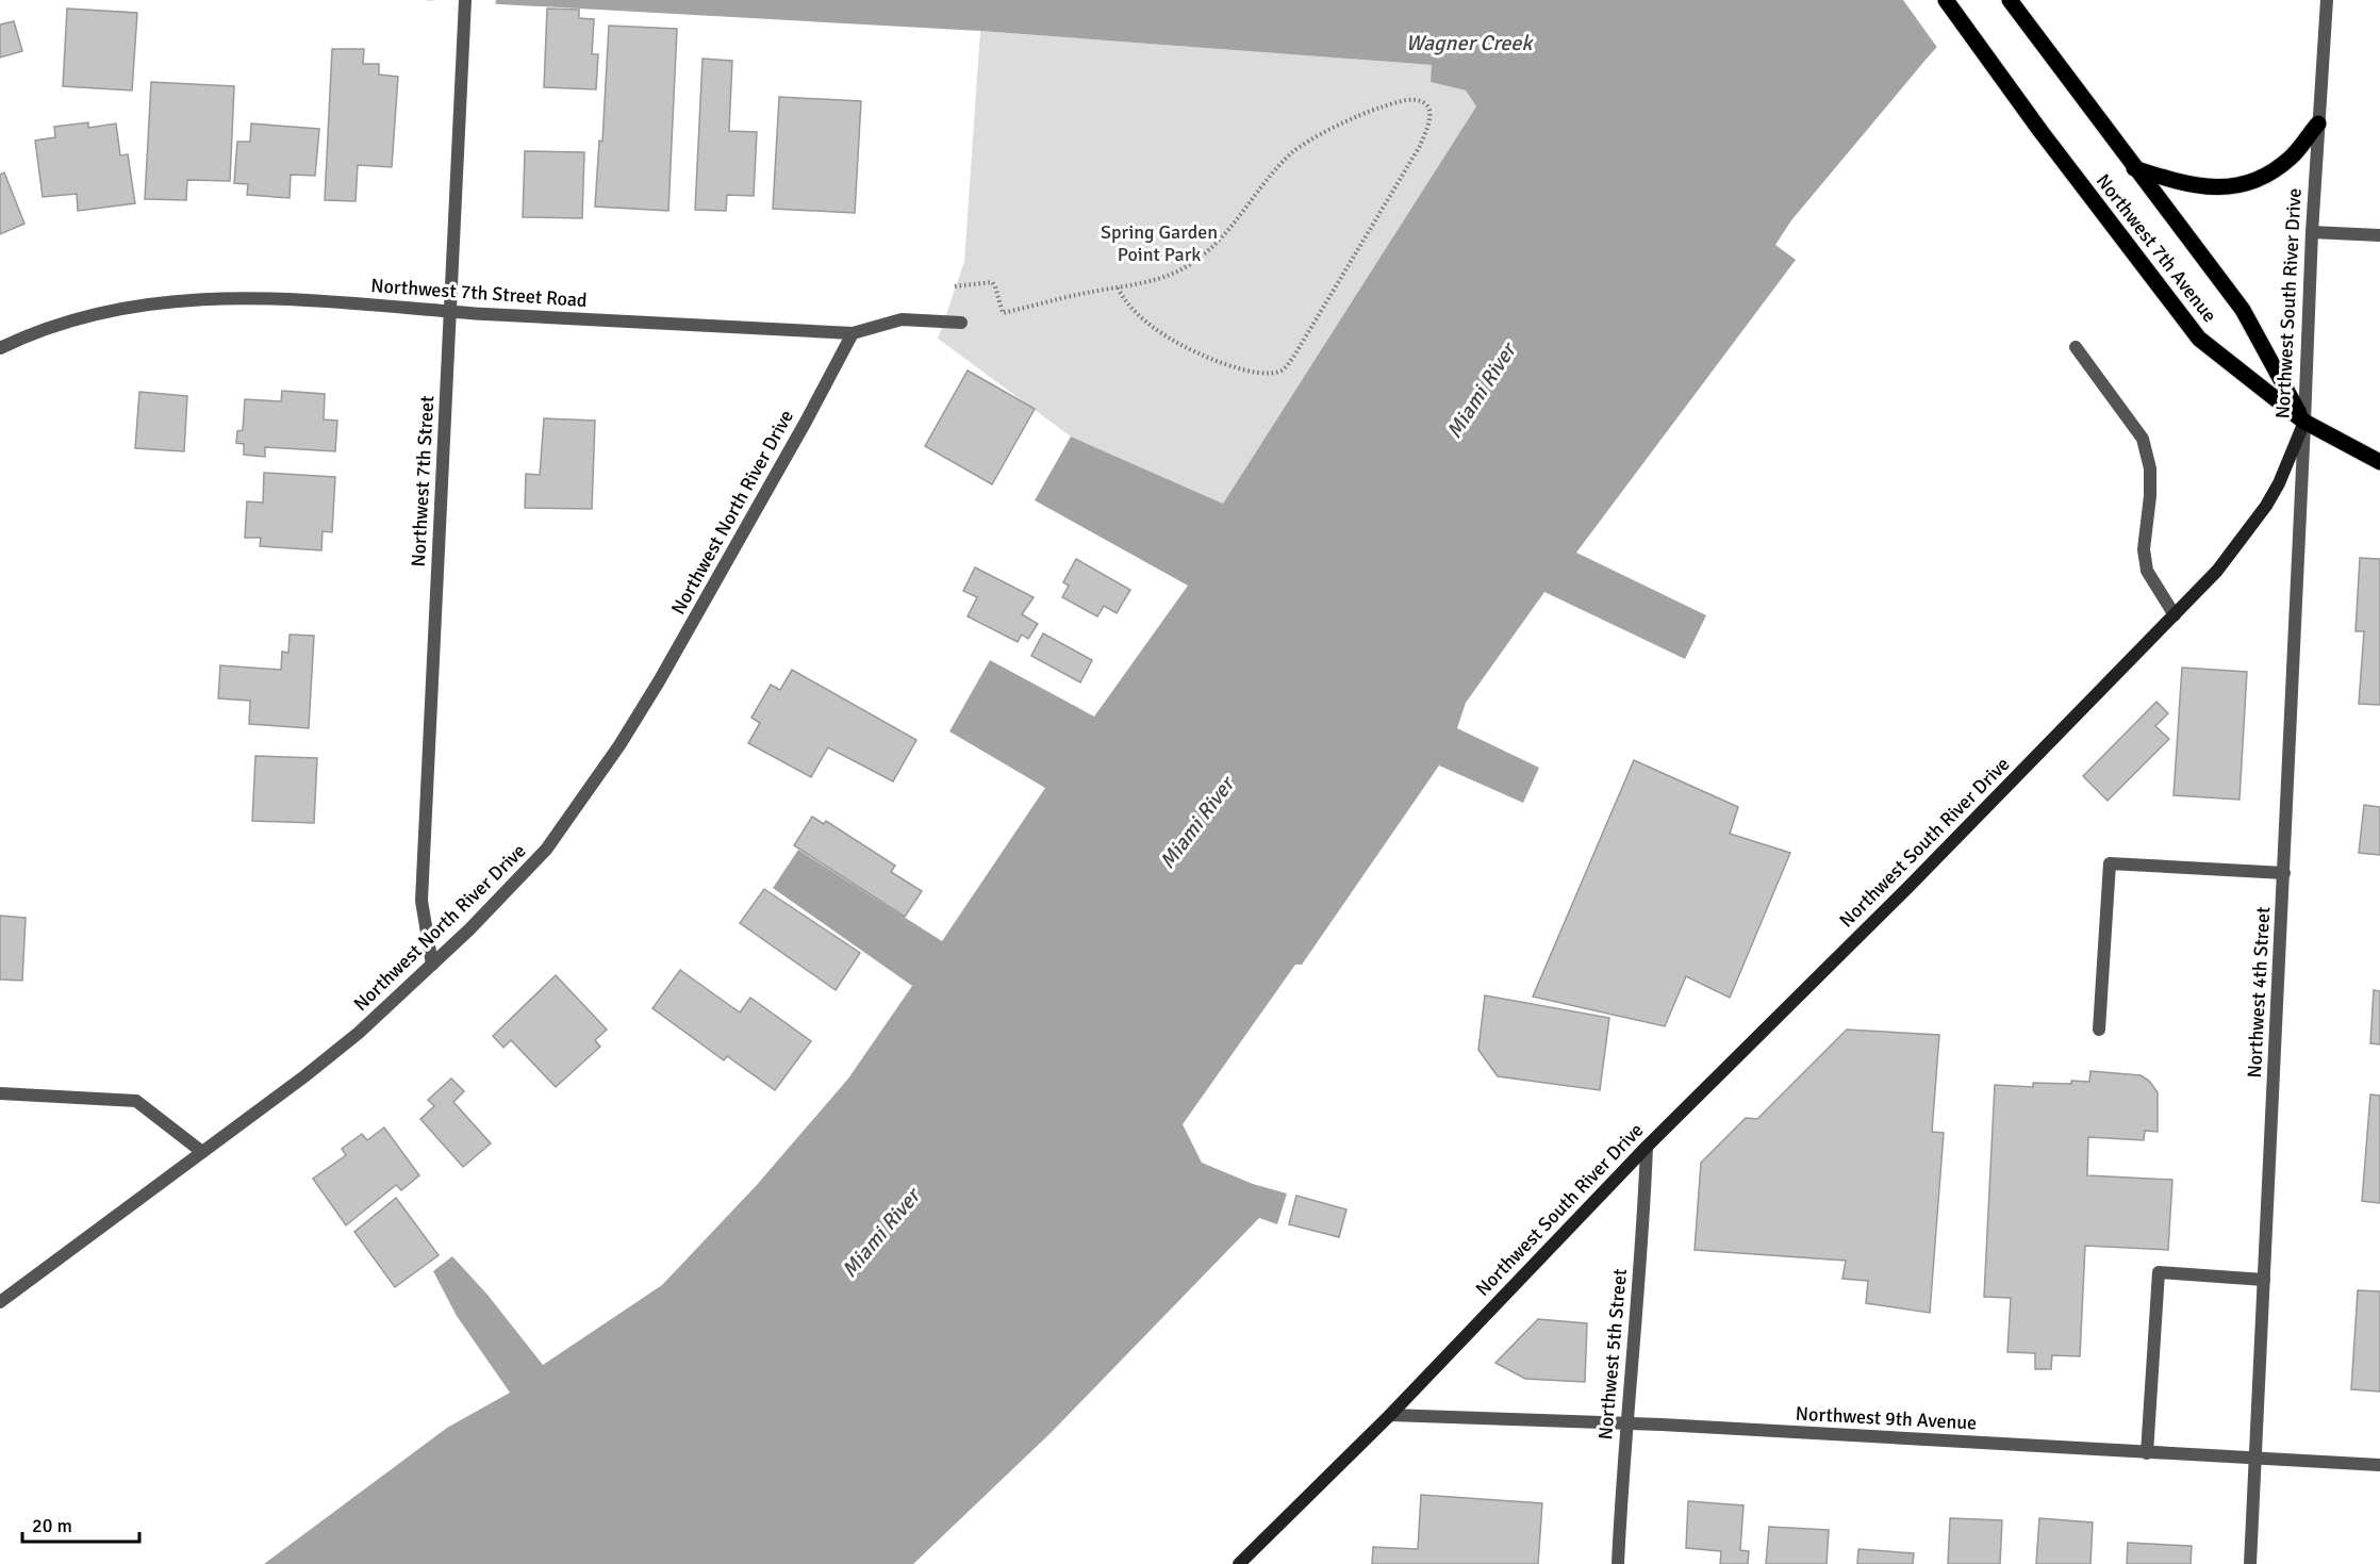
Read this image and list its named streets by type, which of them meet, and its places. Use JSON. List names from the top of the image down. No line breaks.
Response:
{"streets":{"main road":["Northwest 7th Avenue","Northwest South River Drive"],"street":["Northwest 7th Street Road","Northwest 7th Street","Northwest North River Drive","Northwest 4th Street","Northwest 5th Street","Northwest 9th Avenue"]},"crossings":[["Northwest 7th Avenue","Northwest South River Drive"],["Northwest 7th Avenue","Northwest 4th Street"],["Northwest 7th Street Road","Northwest 7th Street"],["Northwest 7th Street Road","Northwest North River Drive"],["Northwest South River Drive","Northwest 4th Street"],["Northwest South River Drive","Northwest 5th Street"],["Northwest South River Drive","Northwest 9th Avenue"],["Northwest 7th Street","Northwest North River Drive"],["Northwest 4th Street","Northwest 9th Avenue"],["Northwest 5th Street","Northwest 9th Avenue"]],"water":["Wagner Creek","Miami River"],"parks":["Spring Garden Point Park"],"scale_bar":"20 m"}
